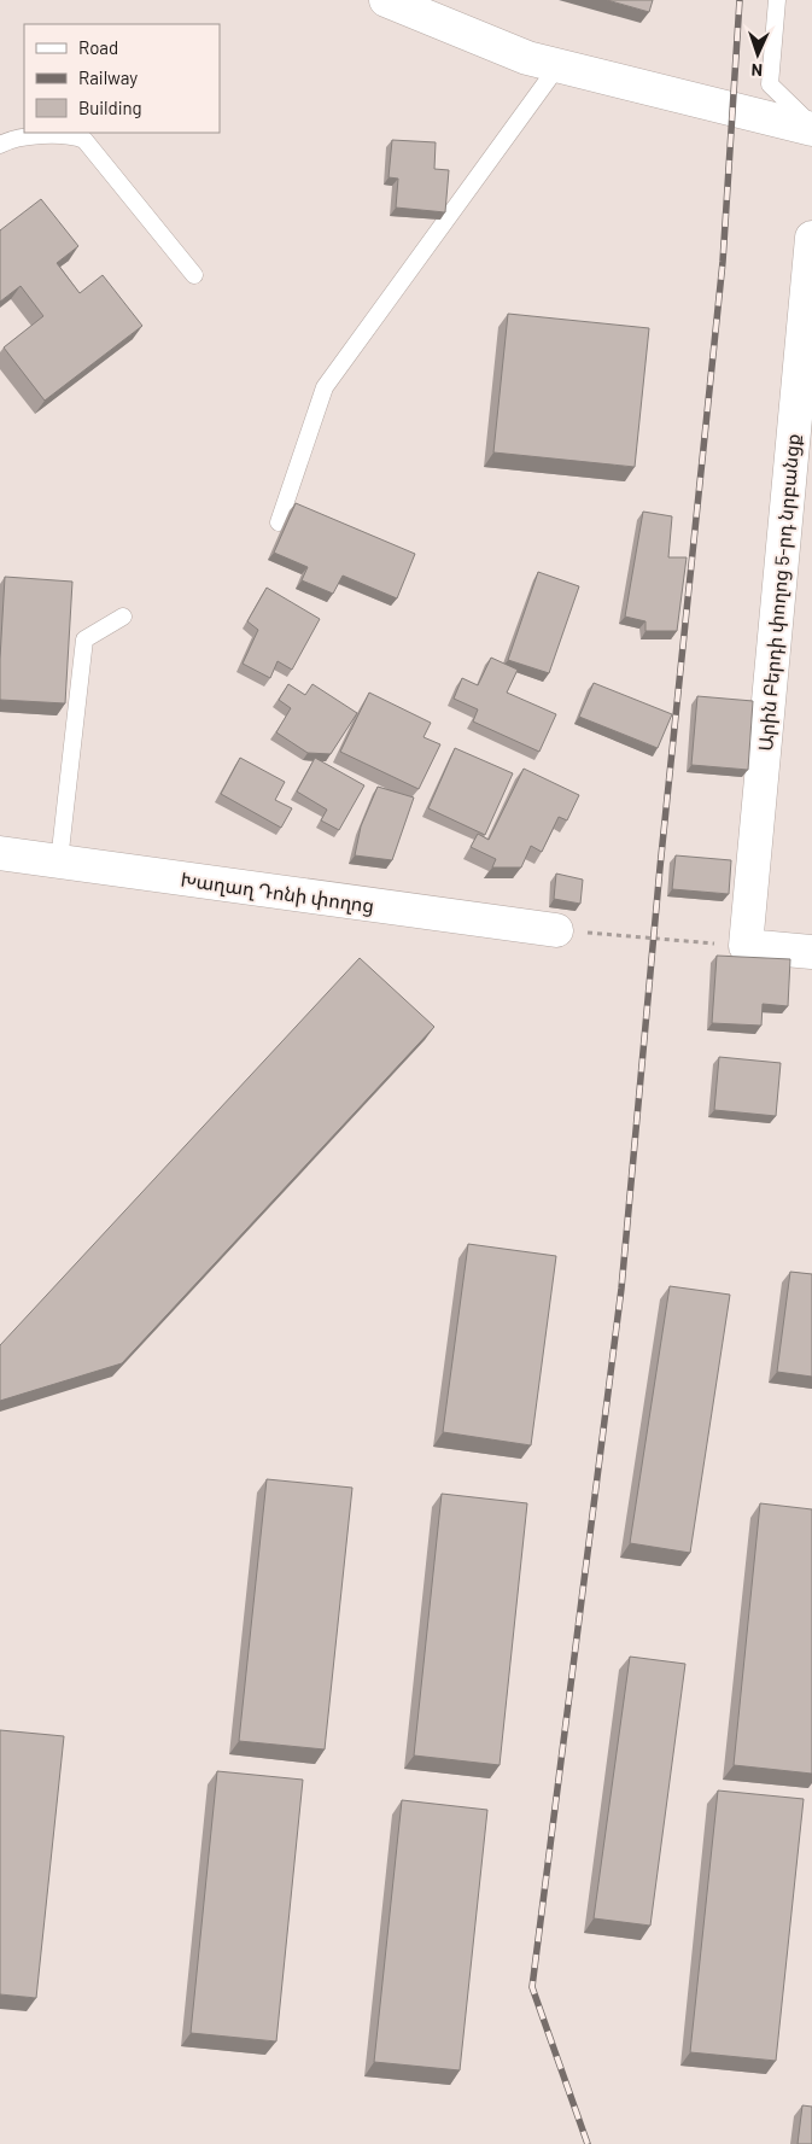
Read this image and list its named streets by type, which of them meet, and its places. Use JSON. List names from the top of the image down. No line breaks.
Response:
{"streets":{"street":["Արին Բերդի փողոց 5-րդ նրբանցք","Խաղաղ Դոնի փողոց"]},"legend":["Road","Railway","Building"],"north":"bottom"}
